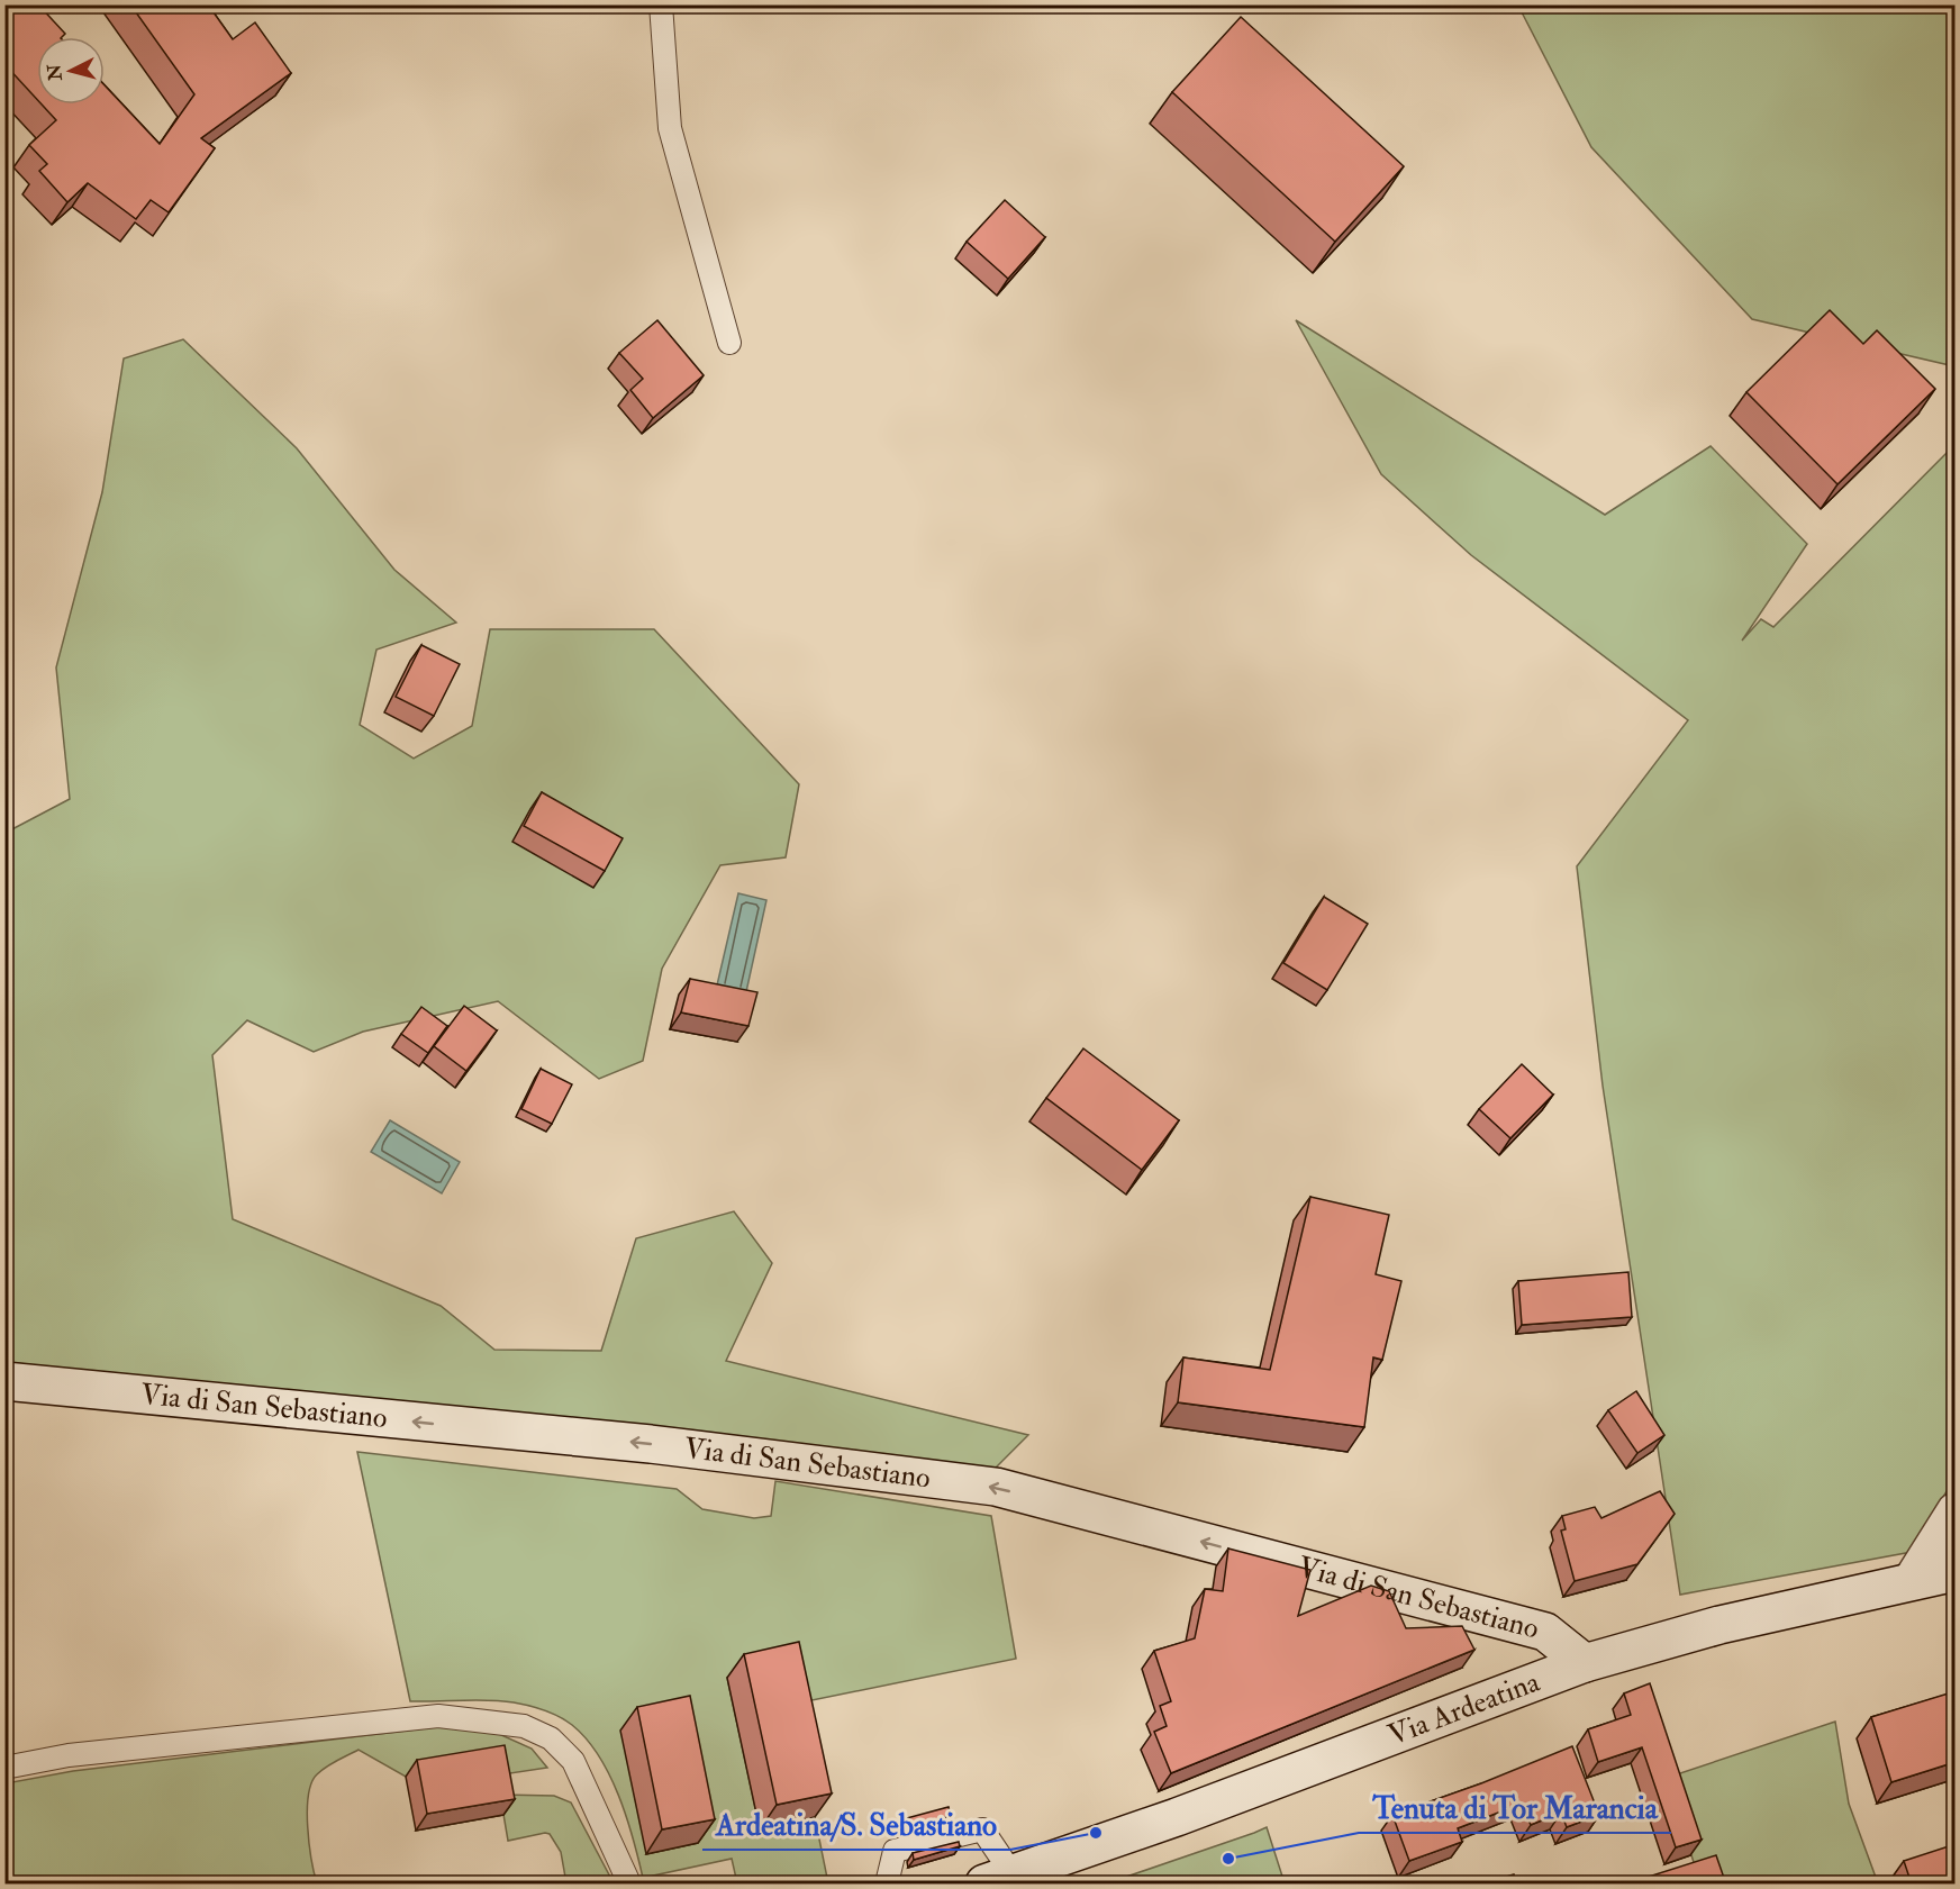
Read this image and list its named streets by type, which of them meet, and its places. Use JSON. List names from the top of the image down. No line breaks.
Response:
{"streets":{"main road":["Via di San Sebastiano","Via Ardeatina"]},"crossings":[["Via di San Sebastiano","Via Ardeatina"]],"one_way":["Via di San Sebastiano"],"places":["Ardeatina/S. Sebastiano","Tenuta di Tor Marancia"],"north":"left"}
